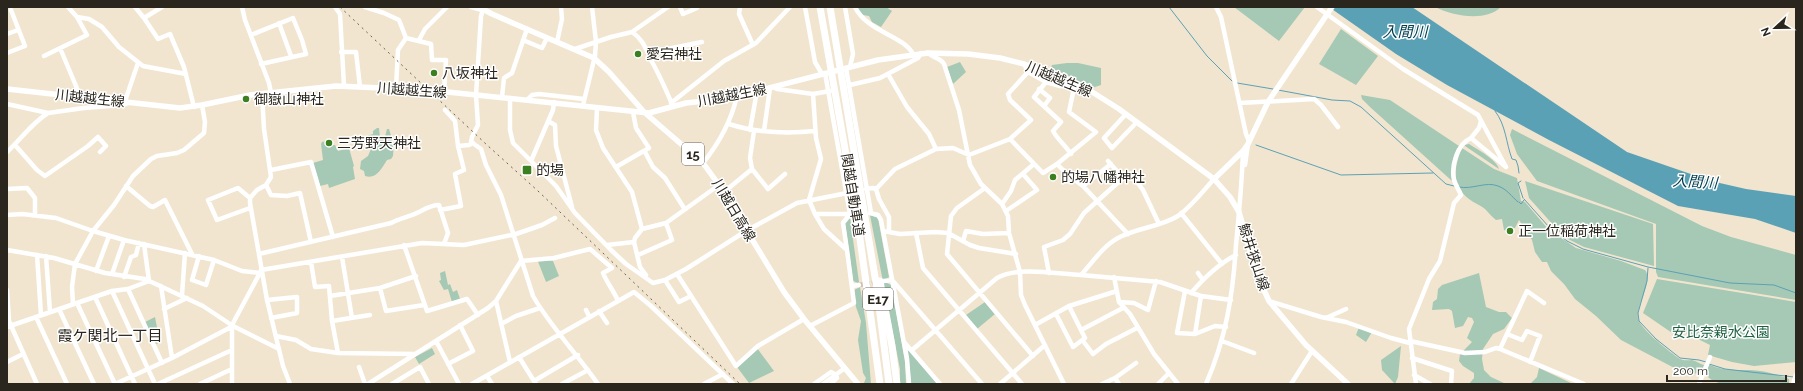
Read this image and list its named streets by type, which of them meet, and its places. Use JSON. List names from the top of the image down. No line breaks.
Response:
{"streets":{"highway":["関越自動車道","E17"],"main road":["川越越生線","15","川越日高線","鯨井狭山線"]},"crossings":[["川越越生線","関越自動車道"],["川越越生線","川越日高線"],["川越越生線","鯨井狭山線"]],"districts":["霞ケ関北一丁目"],"water":["入間川"],"parks":["安比奈親水公園"],"places":{"other":["愛宕神社","八坂神社","御嶽山神社","三芳野天神社","的場八幡神社","正一位稲荷神社"],"transit":["的場"]},"scale_bar":"200 m","north":"left"}
